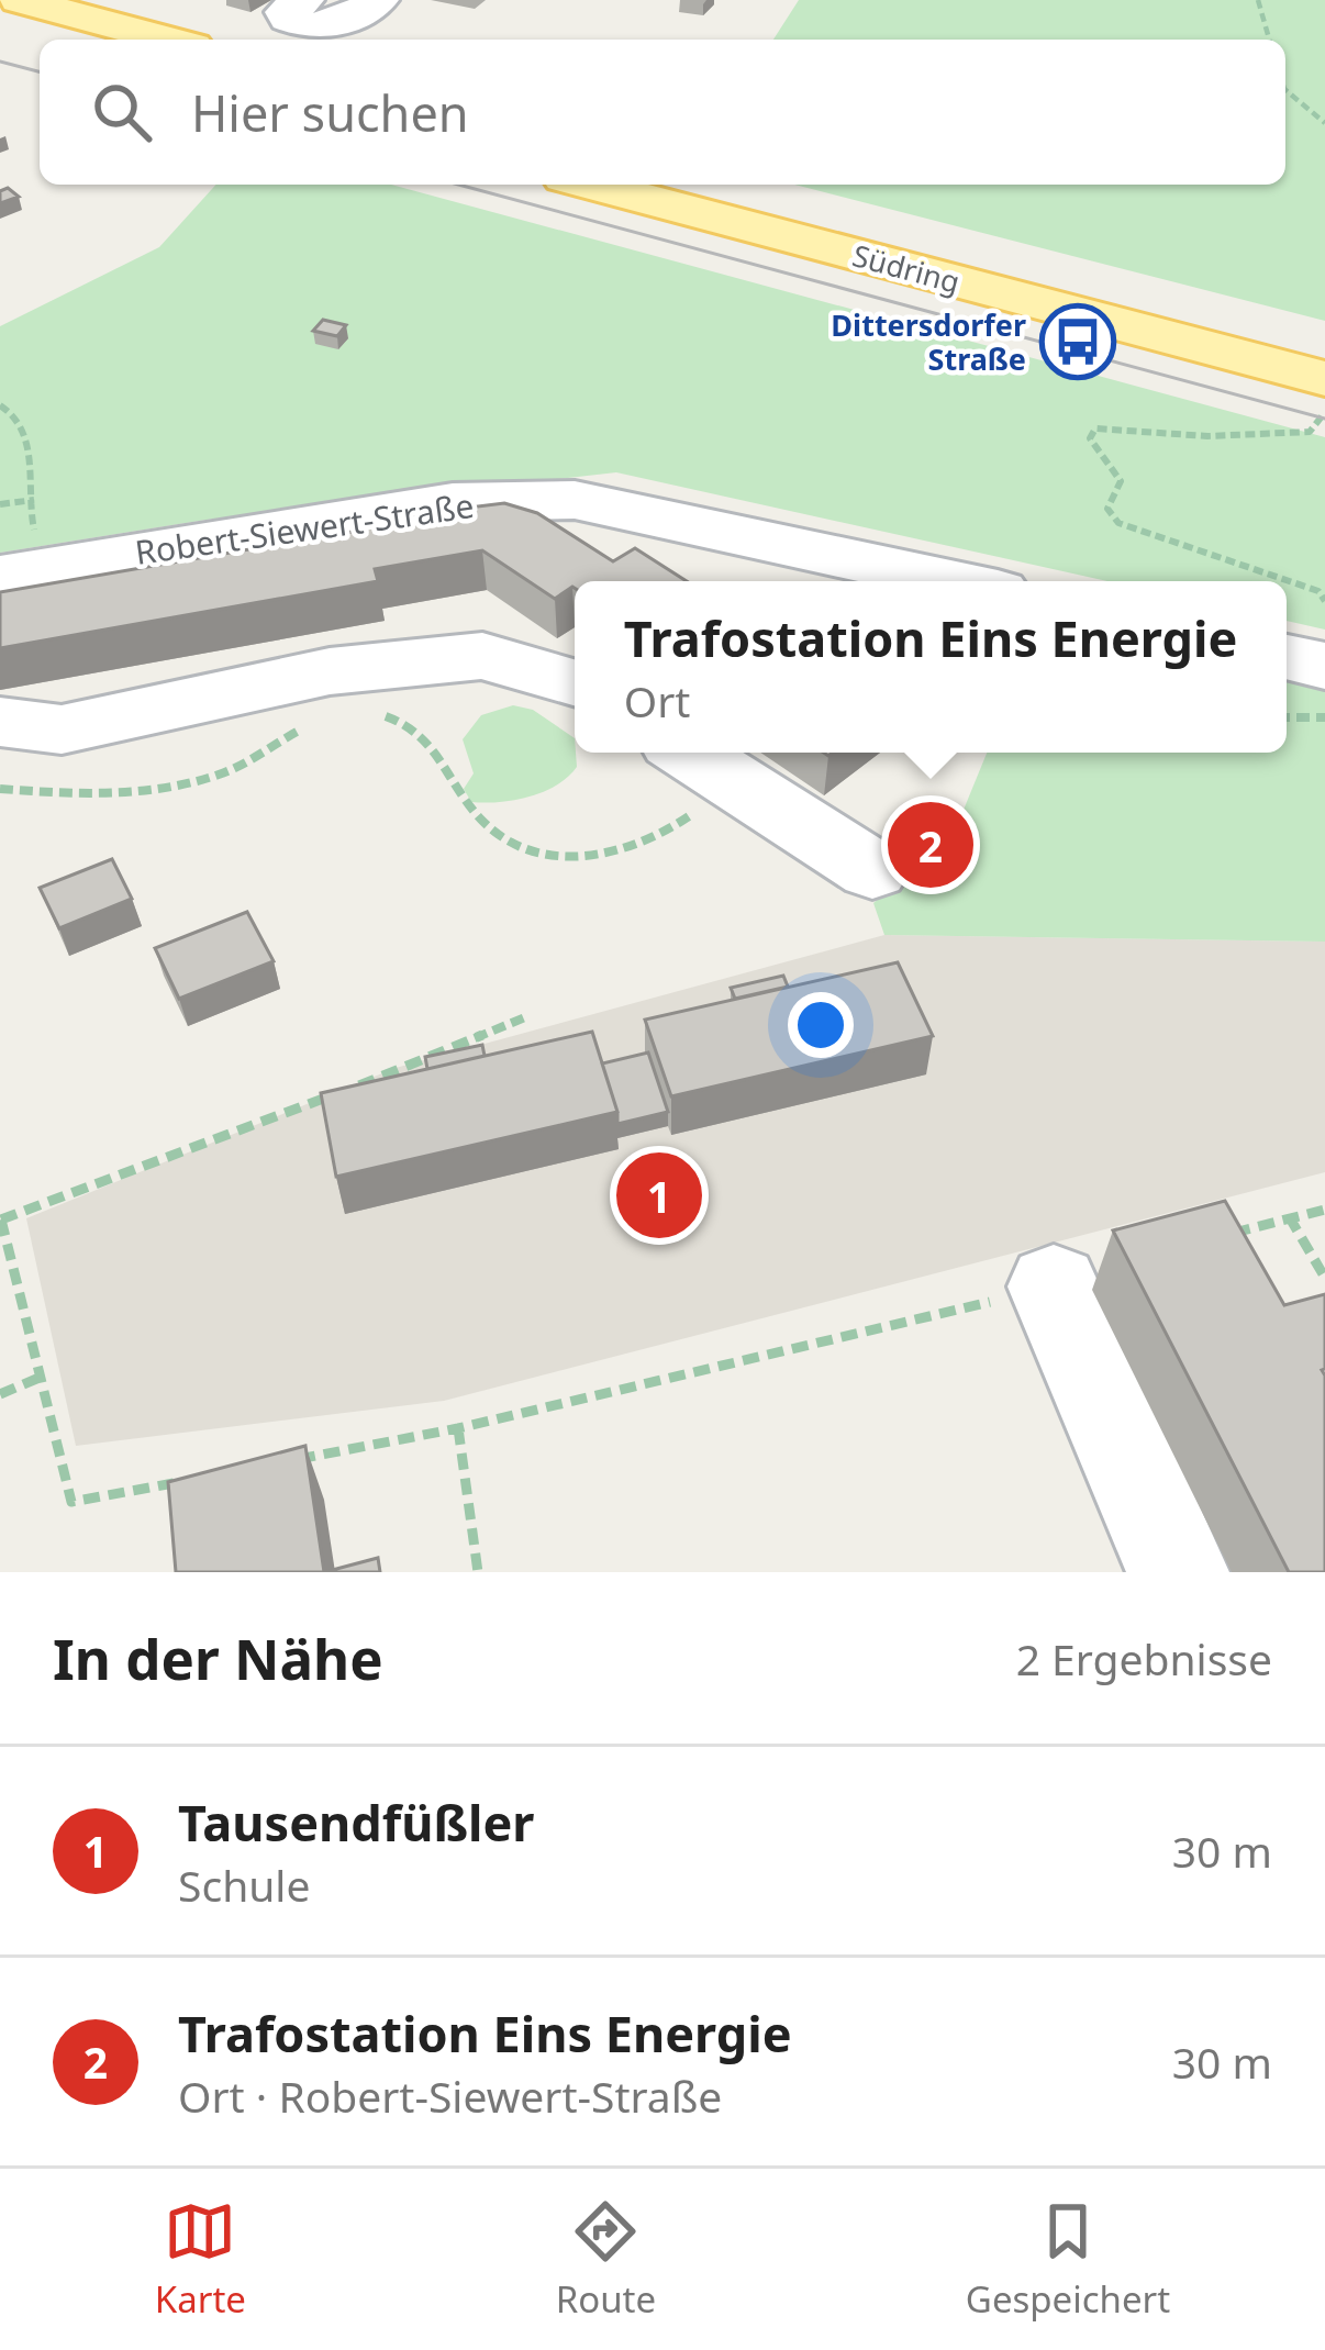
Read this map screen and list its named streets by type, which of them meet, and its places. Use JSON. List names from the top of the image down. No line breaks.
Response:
{"streets":{"main road":["Südring"],"street":["Robert-Siewert-Straße"]},"places":{"bus stop":["Dittersdorfer Straße"]},"page":{"search":"Hier suchen","popup":["Trafostation Eins Energie","Ort"],"pins":["2","1"],"heading":["In der Nähe","2 Ergebnisse"],"list":[{"mark":"1","name":"Tausendfüßler","note":"Schule","value":"30 m"},{"mark":"2","name":"Trafostation Eins Energie","note":"Ort · Robert-Siewert-Straße","value":"30 m"}],"nav":["Karte","Route","Gespeichert"]}}
